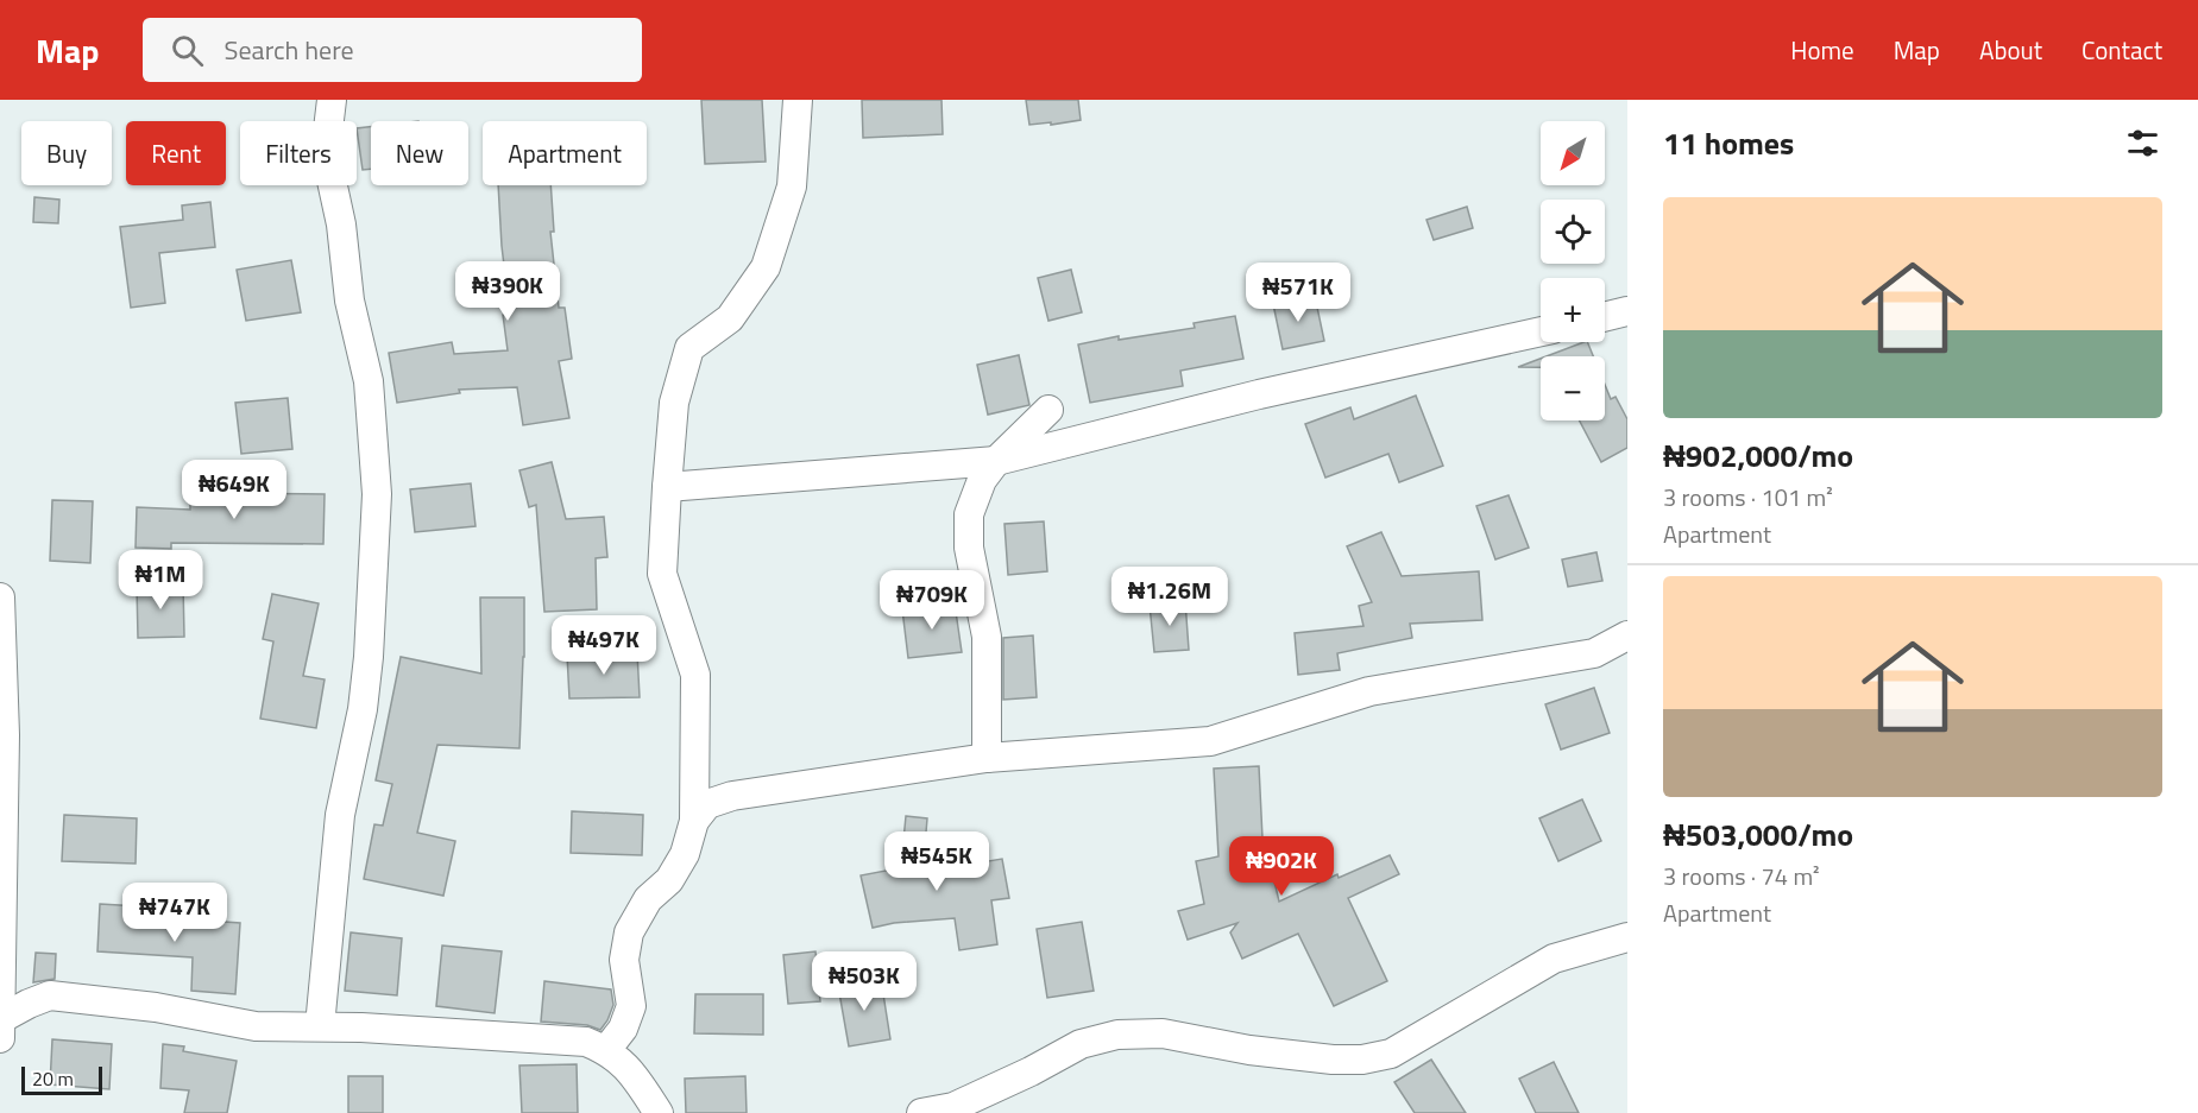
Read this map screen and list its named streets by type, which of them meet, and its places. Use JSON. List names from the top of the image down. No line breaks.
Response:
{"scale_bar":"20 m","north":"bottom left","page":{"header":"Map","search":"Search here","nav":["Home","Map","About","Contact"],"heading":"11 homes","map_buttons":["+","−"],"chip":["Buy","Rent","Filters","New","Apartment"],"list":[{"name":"₦902,000/mo","note":"3 rooms · 101 m² · Apartment"},{"name":"₦503,000/mo","note":"3 rooms · 74 m² · Apartment"}],"price":["₦390K","₦571K","₦649K","₦1M","₦1.26M","₦709K","₦497K","₦545K","₦902K","₦747K","₦503K"],"scale":"20 m"}}
